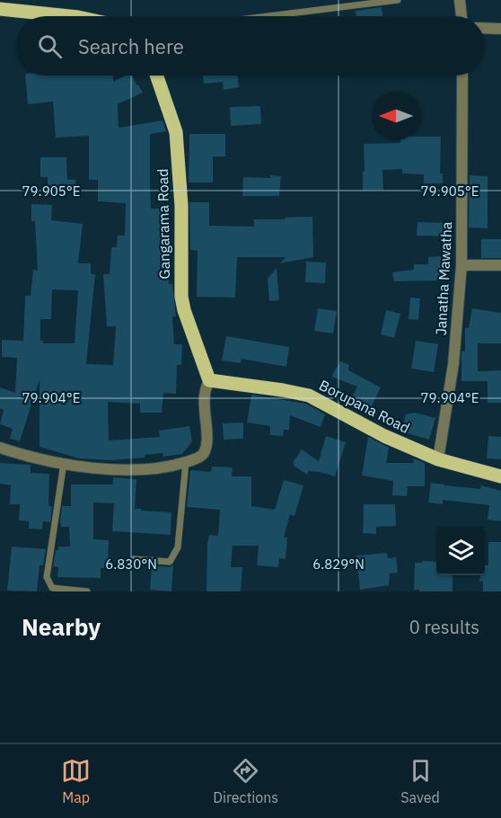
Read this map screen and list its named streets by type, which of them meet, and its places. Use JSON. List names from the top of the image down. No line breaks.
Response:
{"streets":{"main road":["Gangarama Road","Borupana Road"],"street":["Janatha Mawatha"]},"crossings":[["Gangarama Road","Borupana Road"],["Janatha Mawatha","Borupana Road"]],"north":"left","page":{"search":"Search here","heading":["Nearby","0 results"],"nav":["Map","Directions","Saved"]},"coordinates":["79.905°E","79.904°E","6.830°N","6.829°N"]}
